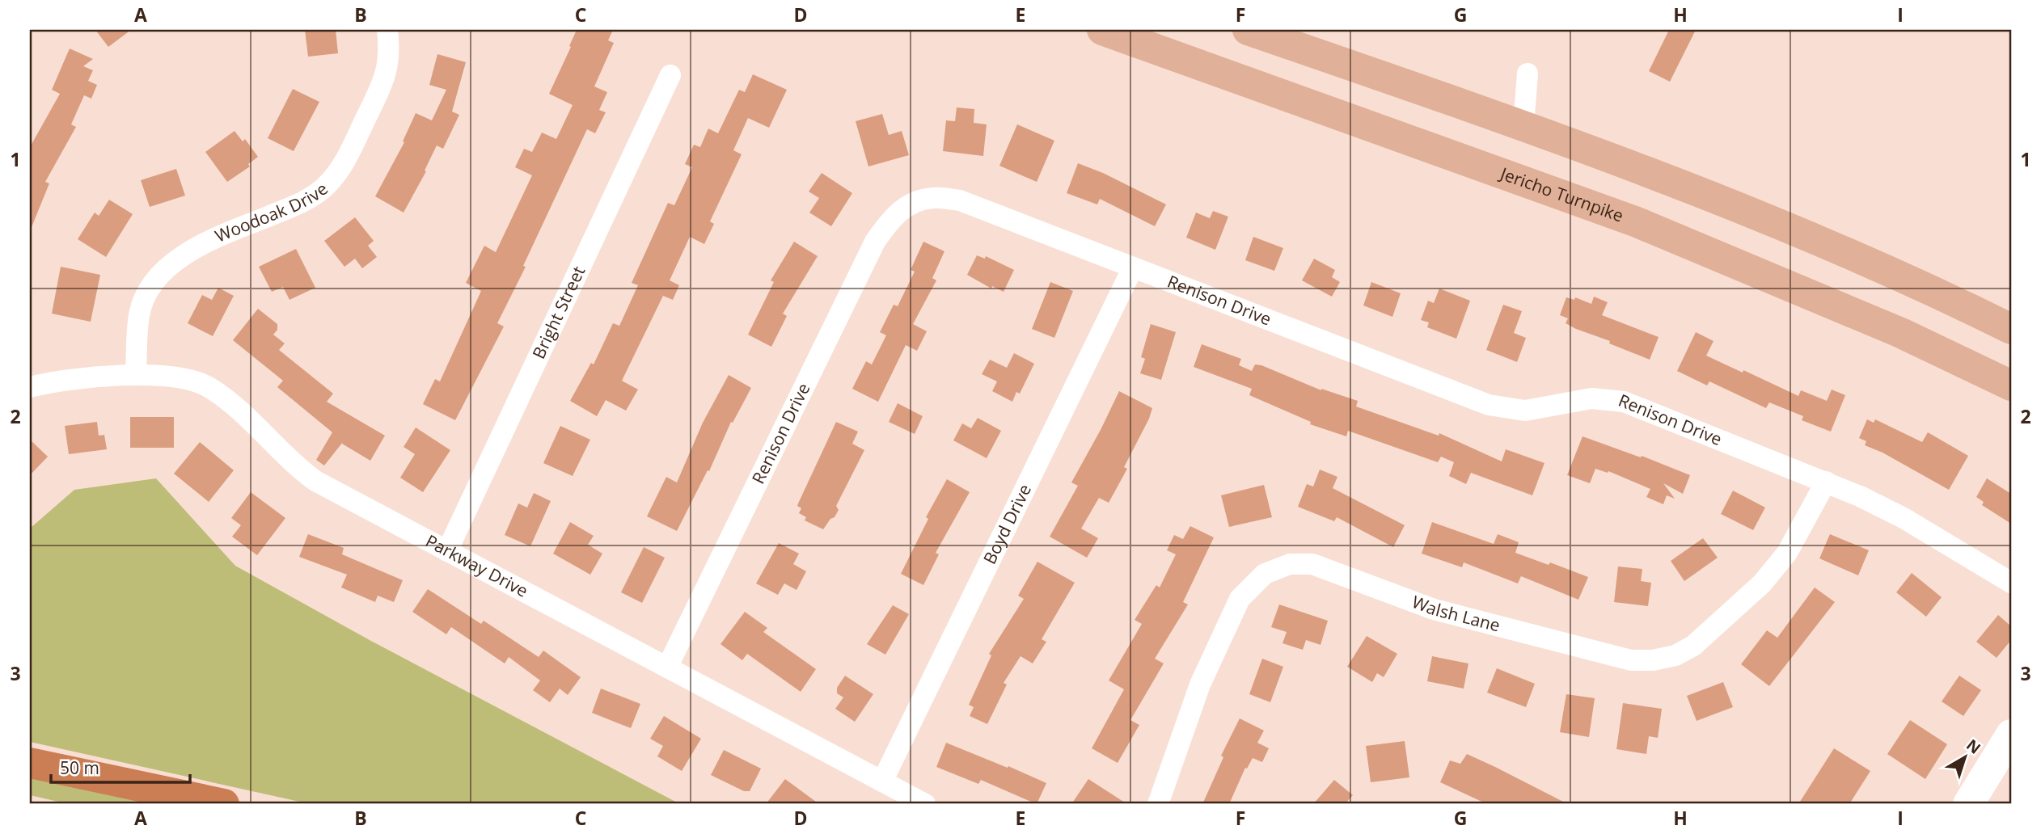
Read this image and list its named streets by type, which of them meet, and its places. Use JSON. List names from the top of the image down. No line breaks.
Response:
{"streets":{"main road":["Jericho Turnpike"],"street":["Woodoak Drive","Renison Drive","Bright Street","Boyd Drive","Parkway Drive","Walsh Lane"]},"crossings":[["Woodoak Drive","Parkway Drive"],["Renison Drive","Boyd Drive"],["Renison Drive","Parkway Drive"],["Renison Drive","Walsh Lane"],["Bright Street","Parkway Drive"],["Boyd Drive","Parkway Drive"]],"scale_bar":"50 m","north":"top right","grid":{"columns":["A","B","C","D","E","F","G","H","I"],"rows":["1","2","3"]}}
